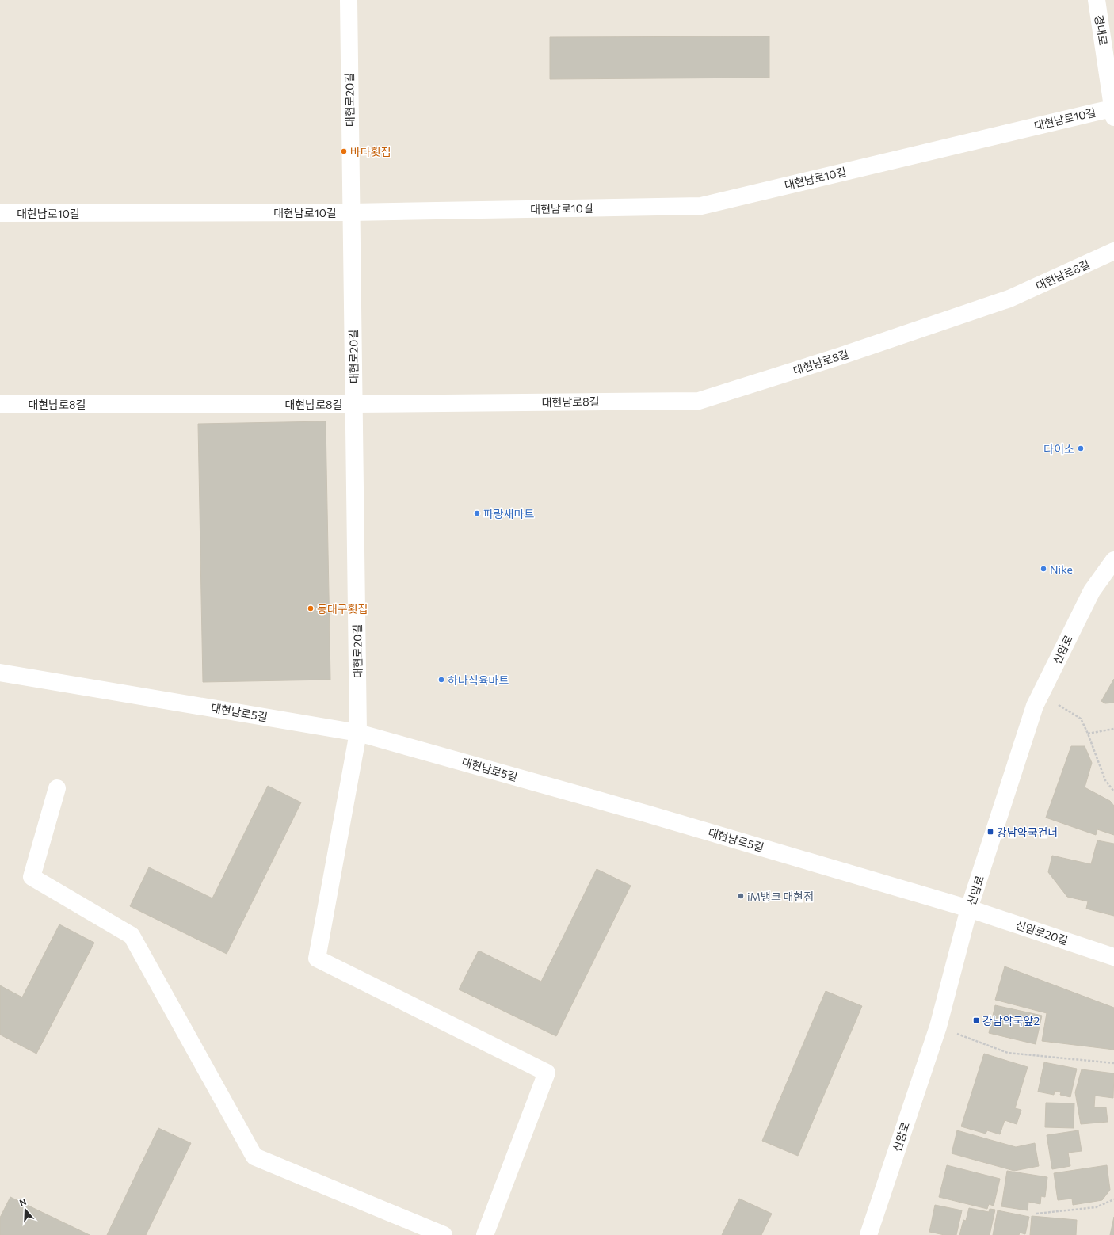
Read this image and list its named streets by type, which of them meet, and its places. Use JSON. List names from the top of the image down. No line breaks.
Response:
{"streets":{"street":["경대로","대현로20길","대현남로10길","대현남로8길","신암로","대현남로5길","신암로20길"]},"crossings":[["경대로","대현남로10길"],["대현로20길","대현남로10길"],["대현로20길","대현남로8길"],["대현로20길","대현남로5길"],["신암로","대현남로5길"],["신암로","신암로20길"],["대현남로5길","신암로20길"]],"places":{"other":["바다횟집","다이소","파랑새마트","Nike","동대구횟집","하나식육마트","iM뱅크 대현점"],"transit":["강남약국건너","강남약국앞2"]},"north":"top"}
